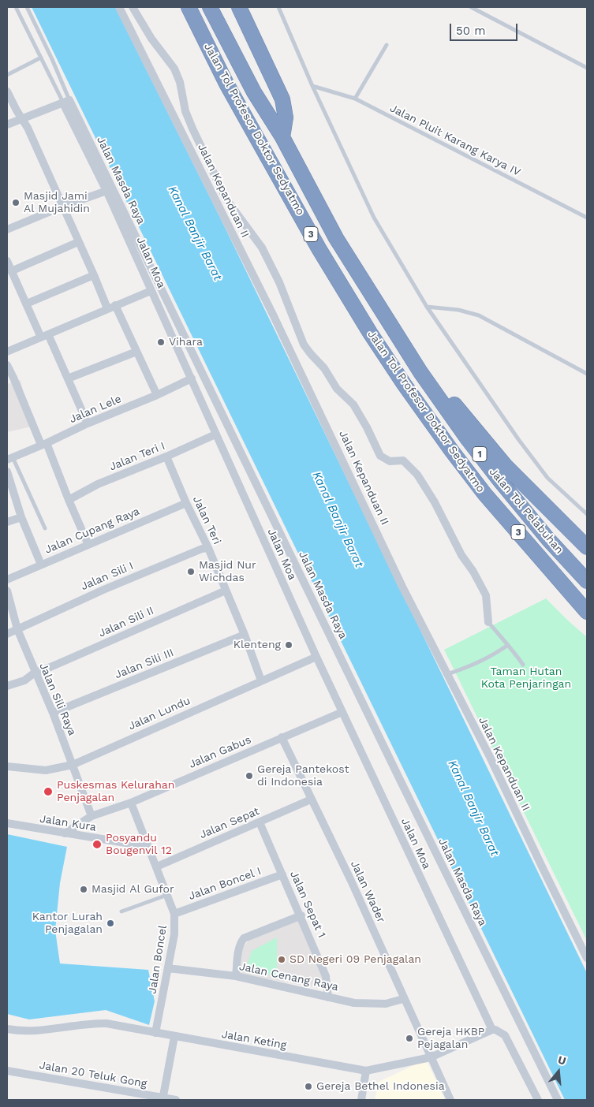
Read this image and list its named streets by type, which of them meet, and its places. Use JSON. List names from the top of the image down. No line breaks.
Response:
{"streets":{"highway":["Jalan Tol Profesor Doktor Sedyatmo","3","1","Jalan Tol Pelabuhan"],"street":["Jalan Masda Raya","Jalan Kepanduan II","Jalan Moa","Jalan Lele","Jalan Teri I","Jalan Teri","Jalan Cupang Raya","Jalan Sili I","Jalan Sili II","Jalan Sili III","Jalan Sili Raya","Jalan Lundu","Jalan Gabus","Jalan Kura","Jalan Sepat","Jalan Boncel I","Jalan Wader","Jalan Sepat 1","Jalan Boncel","Jalan Cenang Raya","Jalan Keting","Jalan 20 Teluk Gong"],"lane":["Jalan Pluit Karang Karya IV"]},"crossings":[["Jalan Tol Profesor Doktor Sedyatmo","Jalan Tol Pelabuhan"],["Jalan Masda Raya","Jalan Moa"],["Jalan Moa","Jalan Lele"],["Jalan Moa","Jalan Teri I"],["Jalan Moa","Jalan Lundu"],["Jalan Moa","Jalan Gabus"],["Jalan Moa","Jalan Keting"],["Jalan Teri I","Jalan Teri"],["Jalan Teri","Jalan Cupang Raya"],["Jalan Teri","Jalan Sili I"],["Jalan Teri","Jalan Sili II"],["Jalan Teri","Jalan Sili III"],["Jalan Teri","Jalan Lundu"],["Jalan Sili I","Jalan Sili Raya"],["Jalan Sili II","Jalan Sili Raya"],["Jalan Sili III","Jalan Sili Raya"],["Jalan Sili Raya","Jalan Lundu"],["Jalan Sili Raya","Jalan Gabus"],["Jalan Gabus","Jalan Kura"],["Jalan Gabus","Jalan Wader"],["Jalan Gabus","Jalan Boncel"],["Jalan Kura","Jalan Boncel"],["Jalan Sepat","Jalan Wader"],["Jalan Sepat","Jalan Sepat 1"],["Jalan Sepat","Jalan Boncel"],["Jalan Boncel I","Jalan Sepat 1"],["Jalan Boncel I","Jalan Boncel"],["Jalan Wader","Jalan Cenang Raya"],["Jalan Wader","Jalan Keting"],["Jalan Sepat 1","Jalan Cenang Raya"],["Jalan Boncel","Jalan Cenang Raya"],["Jalan Boncel","Jalan Keting"]],"water":["Kanal Banjir Barat"],"parks":["Taman Hutan Kota Penjaringan"],"places":["Masjid Jami Al Mujahidin","Vihara","Masjid Nur Wichdas","Klenteng","Gereja Pantekost di Indonesia","Puskesmas Kelurahan Penjagalan","Posyandu Bougenvil 12","Masjid Al Gufor","Kantor Lurah Penjagalan","SD Negeri 09 Penjagalan","Gereja HKBP Pejagalan","Gereja Bethel Indonesia"],"scale_bar":"50 m","north":"top"}
